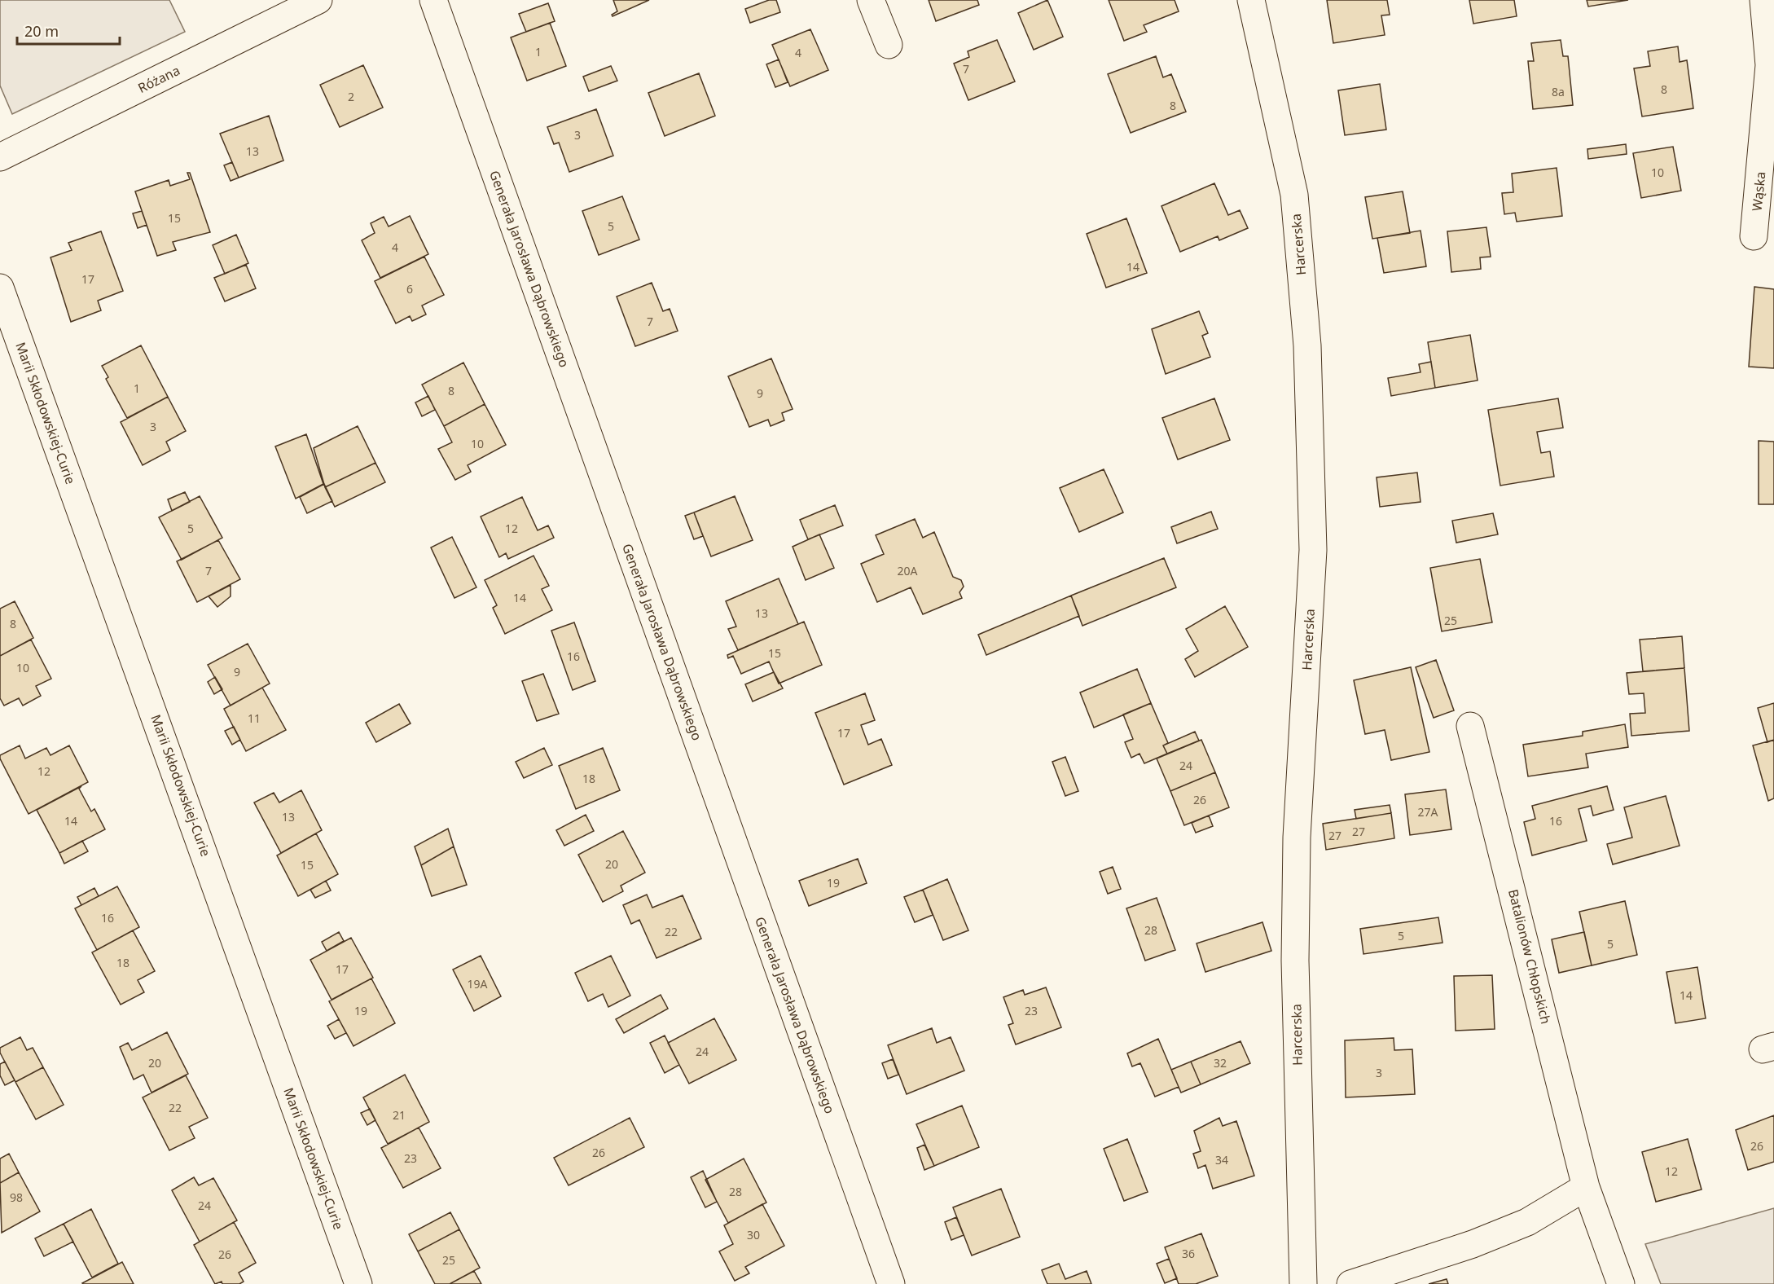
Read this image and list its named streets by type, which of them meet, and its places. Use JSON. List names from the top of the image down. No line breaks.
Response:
{"streets":{"street":["Różana","Wąska","Harcerska","Generała Jarosława Dąbrowskiego","Marii Skłodowskiej-Curie","Batalionów Chłopskich"]},"house_numbers":["1","4","7","8","8a","2","8","3","13","10","15","5","4","14","17","6","7","1","8","9","3","10","5","12","7","20A","14","13","25","8","15","16","10","9","11","17","24","12","18","26","27A","13","14","16","27","27","20","15","19","16","28","22","5","5","18","17","19A","14","19","23","24","20","32","3","22","21","26","26","23","34","12","28","98","24","30","36","26","25"],"scale_bar":"20 m"}
